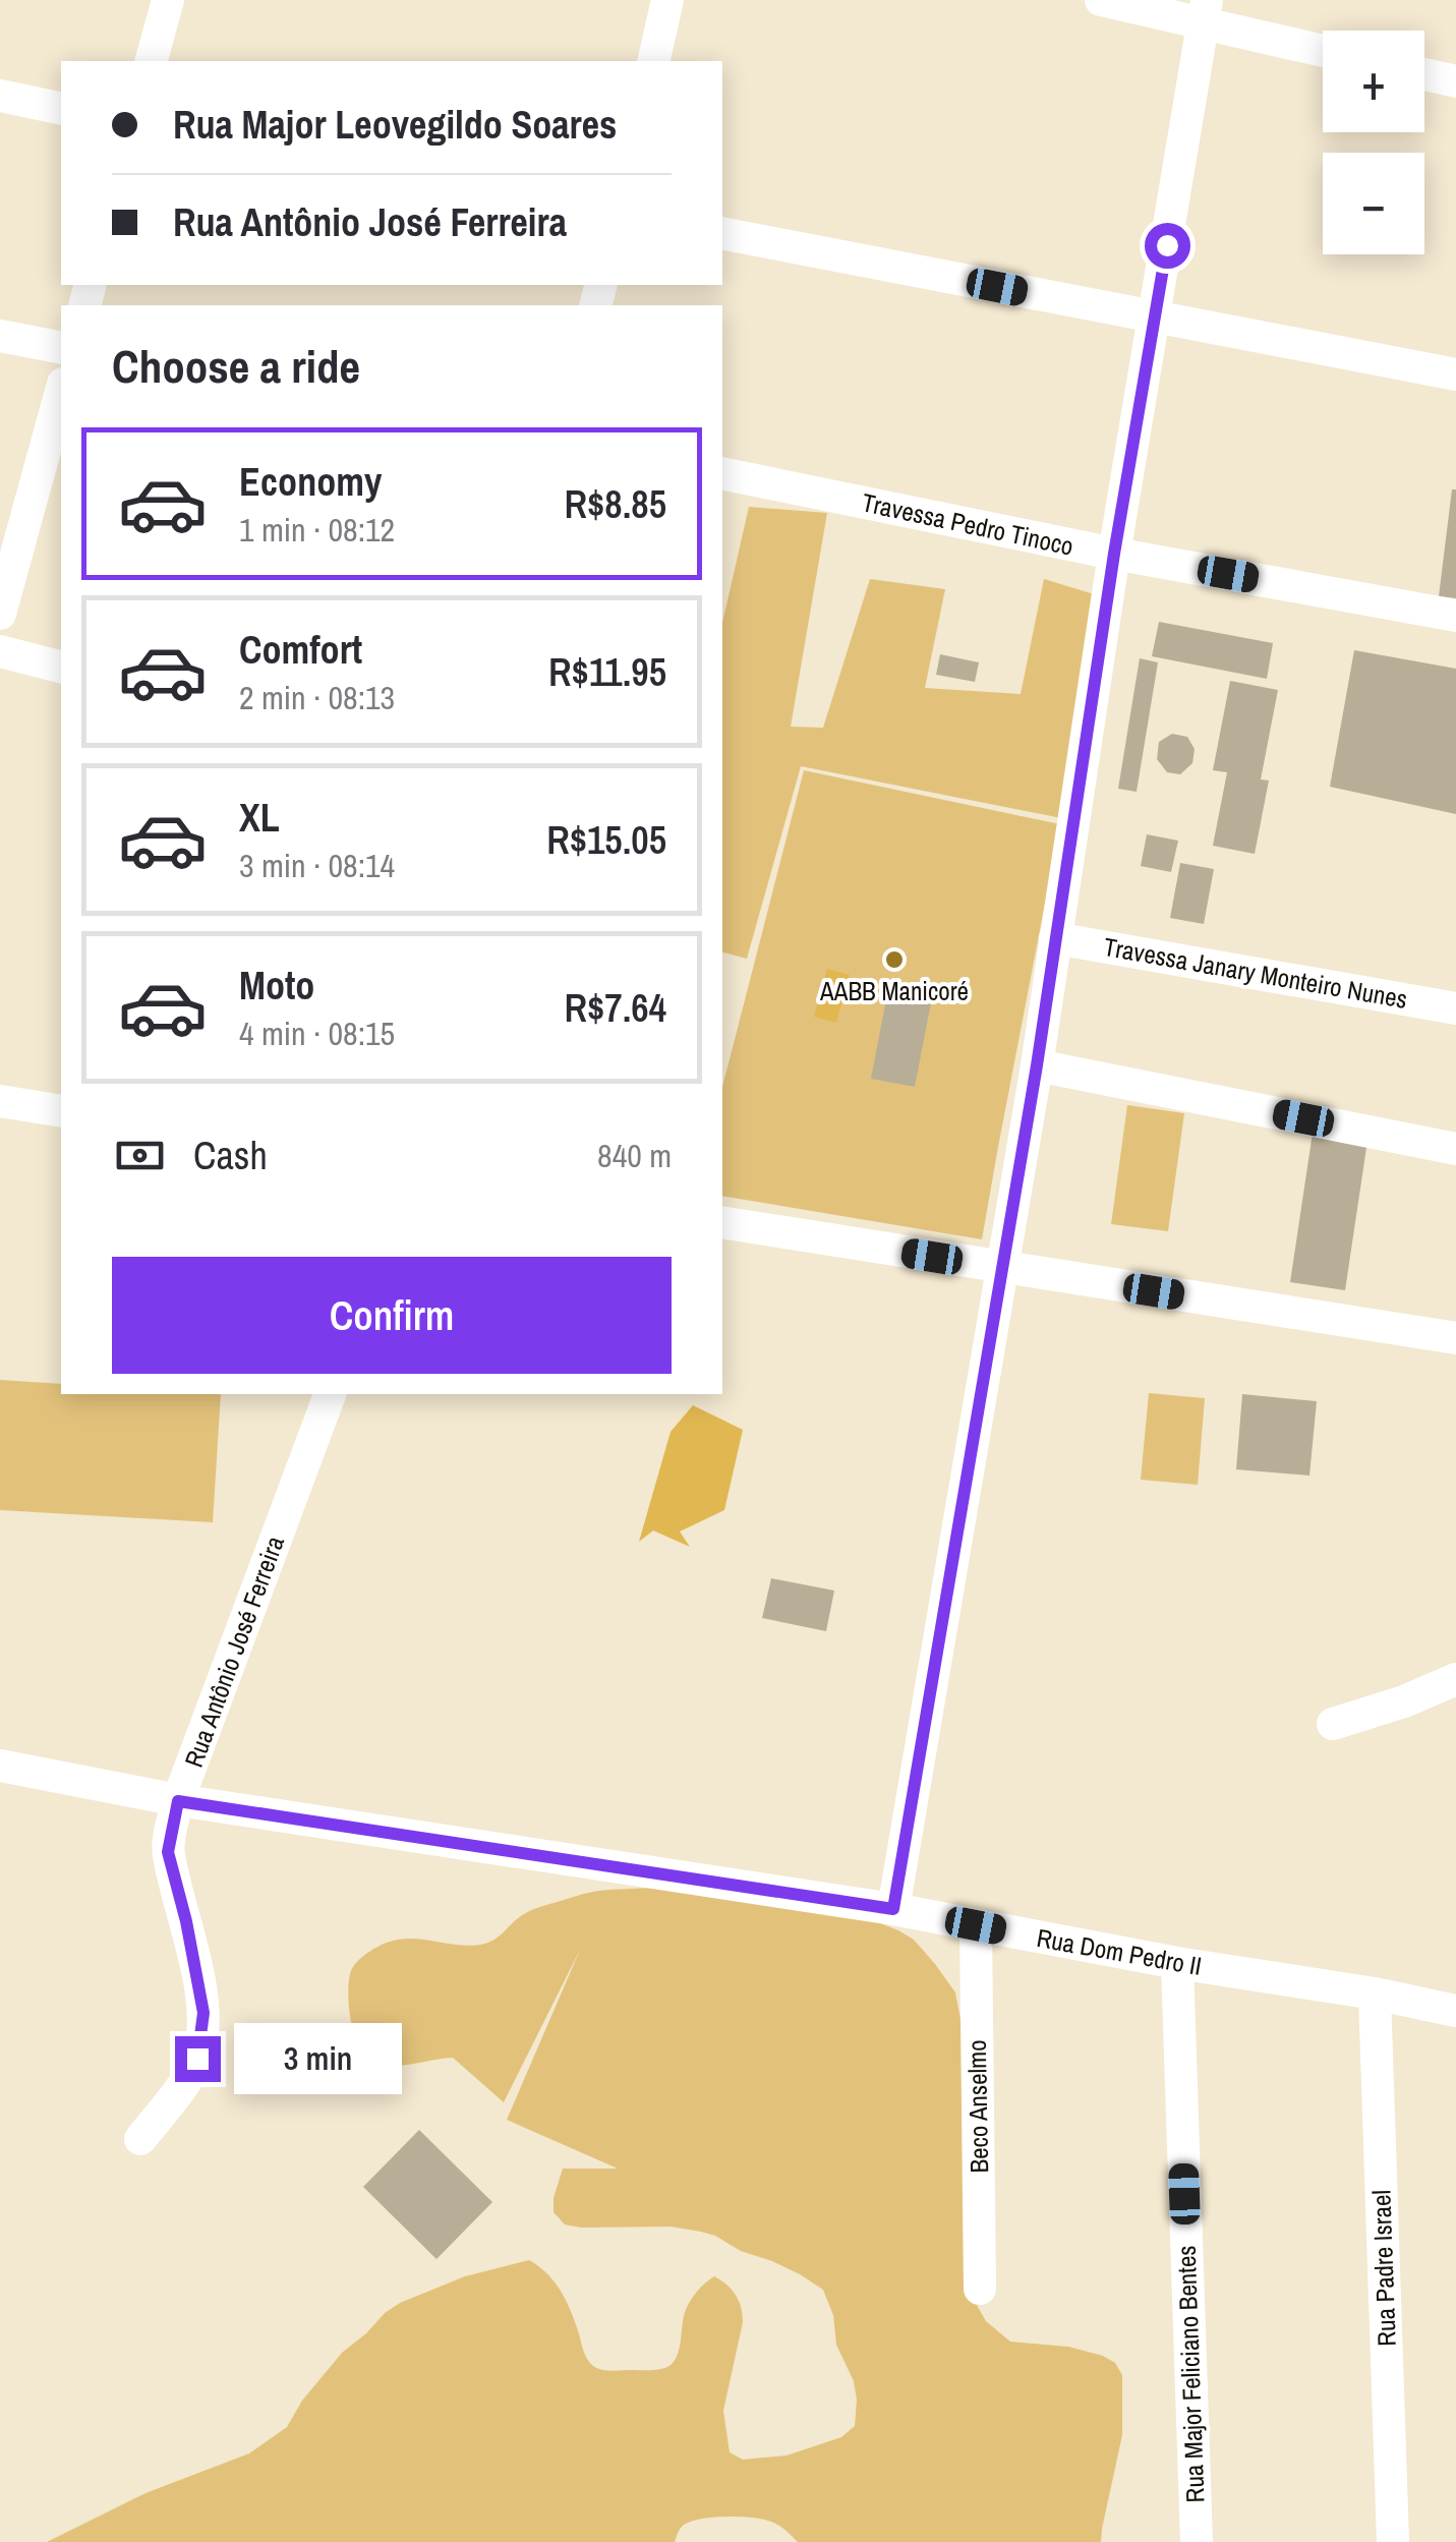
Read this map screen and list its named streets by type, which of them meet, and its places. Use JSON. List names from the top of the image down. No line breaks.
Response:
{"streets":{"street":["Travessa Pedro Tinoco","Travessa Janary Monteiro Nunes","Rua Antônio José Ferreira","Rua Dom Pedro II","Beco Anselmo","Rua Padre Israel","Rua Major Feliciano Bentes"]},"crossings":[["Rua Antônio José Ferreira","Rua Dom Pedro II"],["Rua Dom Pedro II","Beco Anselmo"],["Rua Dom Pedro II","Rua Padre Israel"],["Rua Dom Pedro II","Rua Major Feliciano Bentes"]],"places":["AABB Manicoré"],"page":{"map_buttons":["+","−"],"banner":["Rua Major Leovegildo Soares","Rua Antônio José Ferreira"],"heading":"Choose a ride","list":[{"name":"Economy","note":"1 min · 08:12","value":"R$8.85"},{"name":"Comfort","note":"2 min · 08:13","value":"R$11.95"},{"name":"XL","note":"3 min · 08:14","value":"R$15.05"},{"name":"Moto","note":"4 min · 08:15","value":"R$7.64"}],"pay":["Cash","840 m"],"buttons":"Confirm","bubble":"3 min"}}
